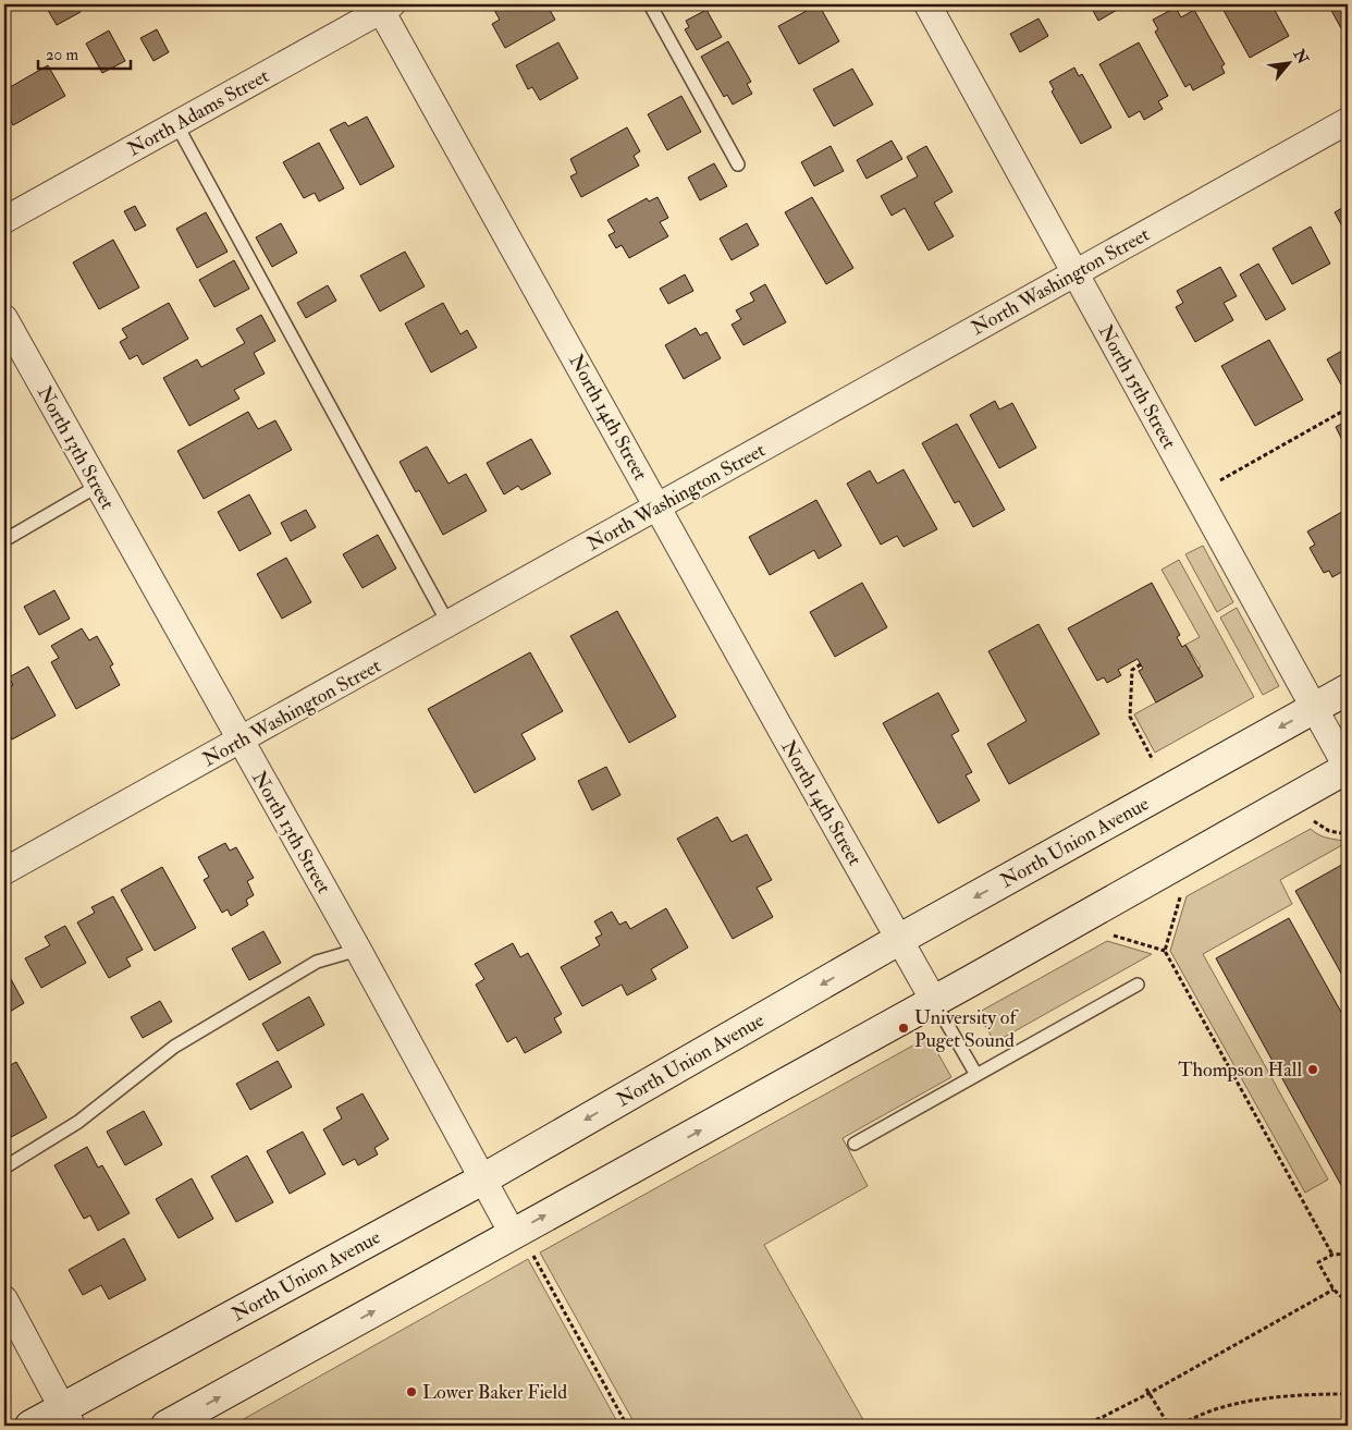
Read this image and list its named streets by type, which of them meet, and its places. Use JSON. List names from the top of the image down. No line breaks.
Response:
{"streets":{"street":["North Adams Street","North Washington Street","North 15th Street","North 14th Street","North 13th Street","North Union Avenue"]},"crossings":[["North Adams Street","North 14th Street"],["North Washington Street","North 15th Street"],["North Washington Street","North 14th Street"],["North Washington Street","North 13th Street"],["North 15th Street","North Union Avenue"],["North 14th Street","North Union Avenue"],["North 13th Street","North Union Avenue"]],"places":["University of Puget Sound","Thompson Hall","Lower Baker Field"],"scale_bar":"20 m","north":"top right"}
